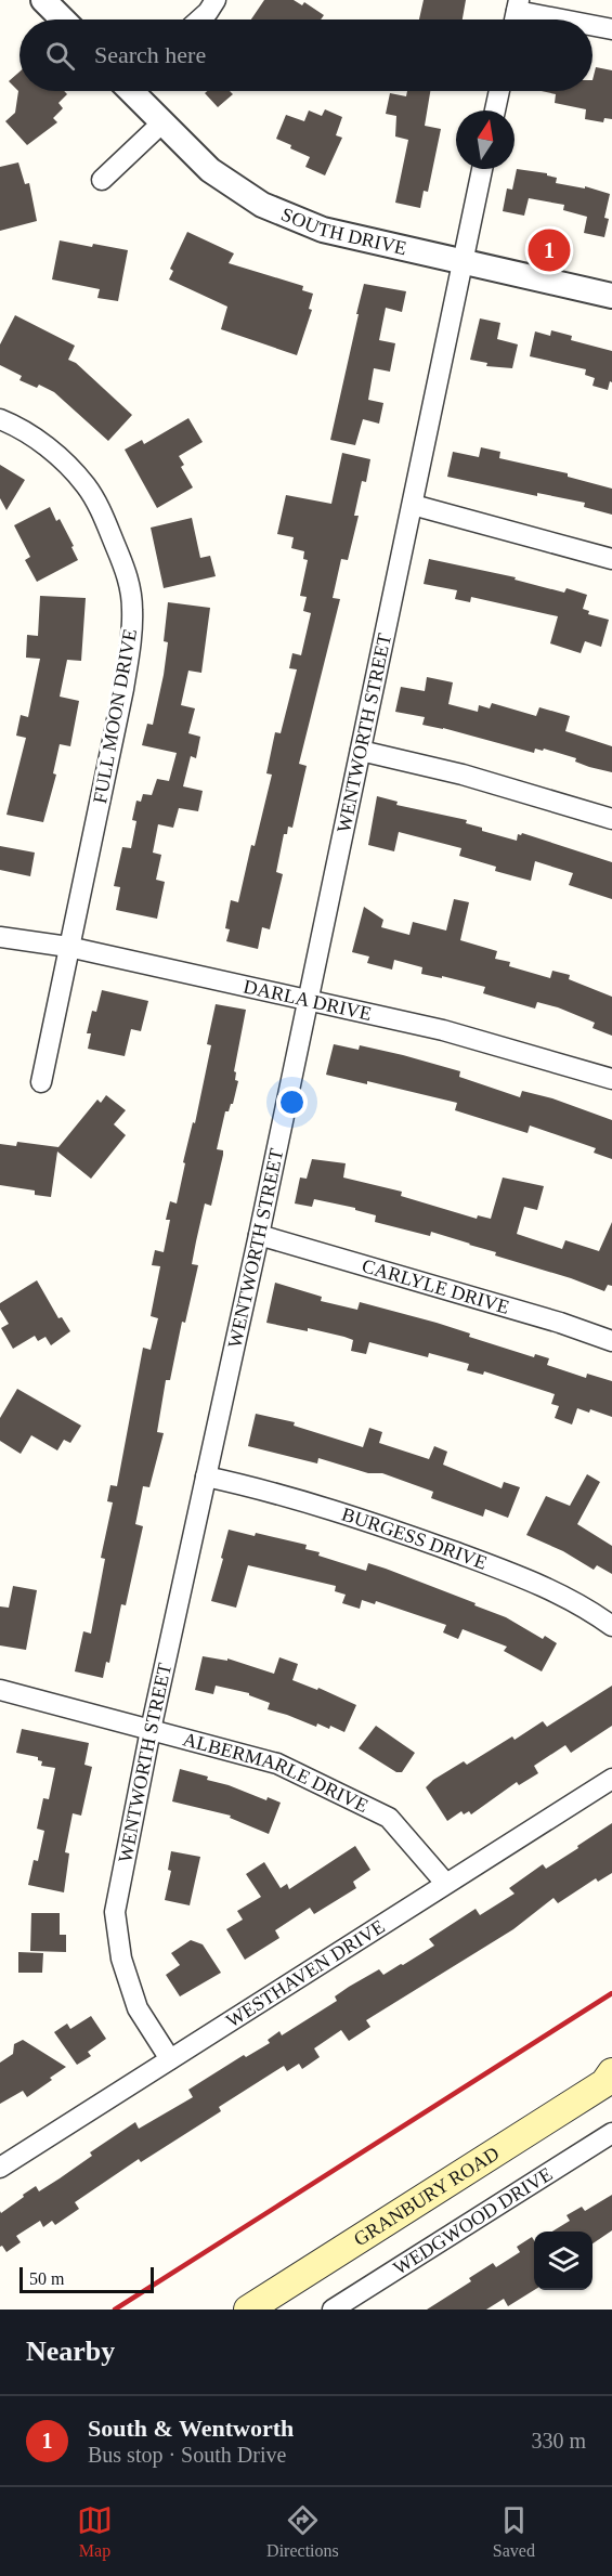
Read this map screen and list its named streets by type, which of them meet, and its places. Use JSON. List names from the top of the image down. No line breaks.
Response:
{"streets":{"main road":["GRANBURY ROAD"],"street":["SOUTH DRIVE","FULL MOON DRIVE","WENTWORTH STREET","DARLA DRIVE","CARLYLE DRIVE","BURGESS DRIVE","ALBERMARLE DRIVE","WESTHAVEN DRIVE","WEDGWOOD DRIVE"]},"crossings":[["SOUTH DRIVE","WENTWORTH STREET"],["FULL MOON DRIVE","DARLA DRIVE"],["WENTWORTH STREET","DARLA DRIVE"],["WENTWORTH STREET","CARLYLE DRIVE"],["WENTWORTH STREET","BURGESS DRIVE"],["WENTWORTH STREET","ALBERMARLE DRIVE"],["WENTWORTH STREET","WESTHAVEN DRIVE"],["ALBERMARLE DRIVE","WESTHAVEN DRIVE"]],"scale_bar":"50 m","north":"top","page":{"search":"Search here","pins":"1","scale":"50 m","heading":"Nearby","list":[{"mark":"1","name":"South & Wentworth","note":"Bus stop · South Drive","value":"330 m"}],"nav":["Map","Directions","Saved"]}}
